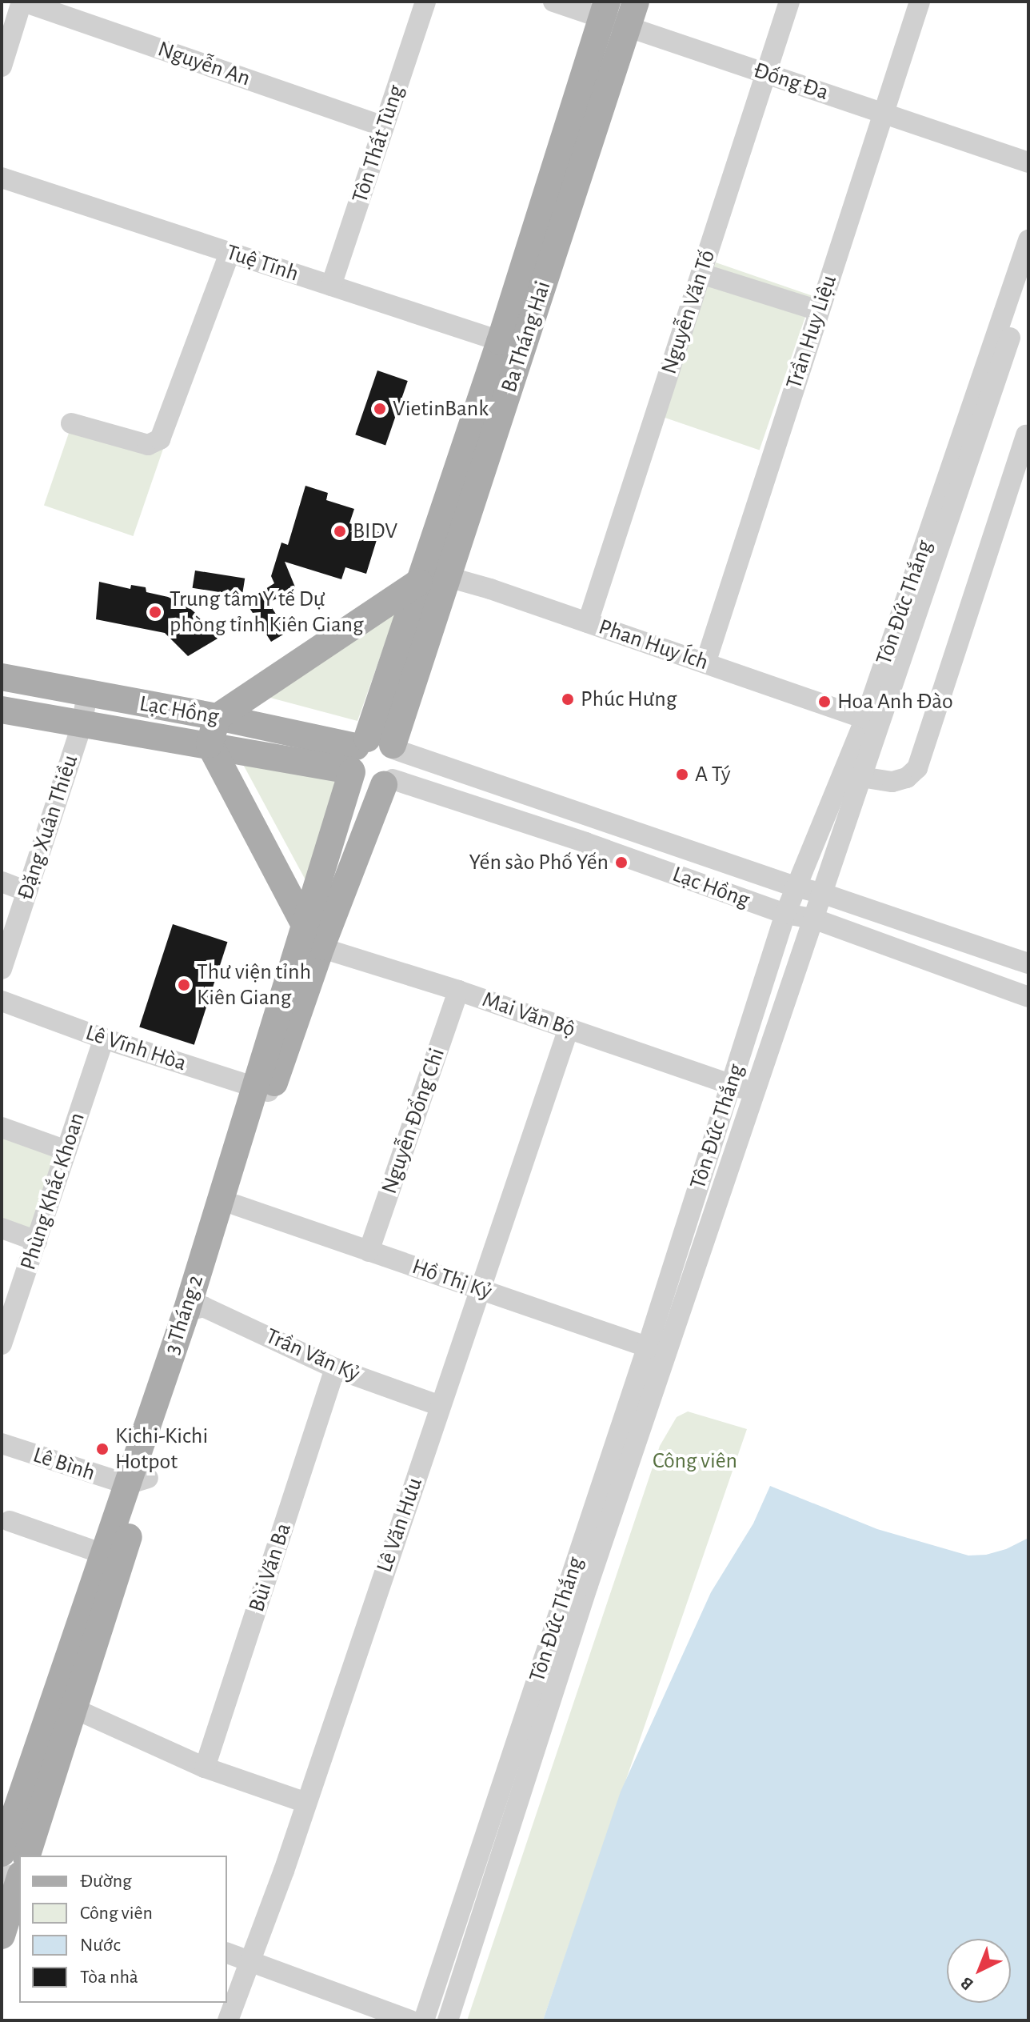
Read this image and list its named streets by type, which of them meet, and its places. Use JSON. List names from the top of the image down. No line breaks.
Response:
{"streets":{"main road":["Ba Tháng Hai","Lạc Hồng","3 Tháng 2"],"street":["Nguyễn An","Đống Đa","Tôn Thất Tùng","Tuệ Tĩnh","Nguyễn Văn Tố","Trần Huy Liệu","Tôn Đức Thắng","Phan Huy Ích","Đặng Xuân Thiều","Mai Văn Bộ","Lê Vĩnh Hòa","Nguyễn Đổng Chi","Phùng Khắc Khoan","Hồ Thị Kỷ","Trần Văn Kỷ","Lê Bình","Lê Văn Hưu","Bùi Văn Ba"]},"crossings":[["Nguyễn An","Tôn Thất Tùng"],["Đống Đa","Nguyễn Văn Tố"],["Đống Đa","Trần Huy Liệu"],["Đống Đa","Ba Tháng Hai"],["Tôn Thất Tùng","Tuệ Tĩnh"],["Tuệ Tĩnh","Ba Tháng Hai"],["Nguyễn Văn Tố","Phan Huy Ích"],["Trần Huy Liệu","Phan Huy Ích"],["Ba Tháng Hai","Phan Huy Ích"],["Ba Tháng Hai","Lạc Hồng"],["Ba Tháng Hai","3 Tháng 2"],["Tôn Đức Thắng","Phan Huy Ích"],["Tôn Đức Thắng","Lạc Hồng"],["Tôn Đức Thắng","Mai Văn Bộ"],["Tôn Đức Thắng","Hồ Thị Kỷ"],["Lạc Hồng","Đặng Xuân Thiều"],["Lạc Hồng","3 Tháng 2"],["Mai Văn Bộ","Nguyễn Đổng Chi"],["Mai Văn Bộ","3 Tháng 2"],["Mai Văn Bộ","Lê Văn Hưu"],["Lê Vĩnh Hòa","Phùng Khắc Khoan"],["Lê Vĩnh Hòa","3 Tháng 2"],["Nguyễn Đổng Chi","Hồ Thị Kỷ"],["Hồ Thị Kỷ","3 Tháng 2"],["Hồ Thị Kỷ","Lê Văn Hưu"],["3 Tháng 2","Trần Văn Kỷ"],["3 Tháng 2","Lê Bình"],["Trần Văn Kỷ","Lê Văn Hưu"],["Trần Văn Kỷ","Bùi Văn Ba"]],"parks":["Công viên"],"places":["VietinBank","BIDV","Trung tâm Y tế Dự phòng tỉnh Kiên Giang","Phúc Hưng","Hoa Anh Đào","A Tý","Yến sào Phố Yến","Thư viện tỉnh Kiên Giang","Kichi-Kichi Hotpot"],"legend":["Đường","Công viên","Nước","Tòa nhà"],"north":"bottom left"}
